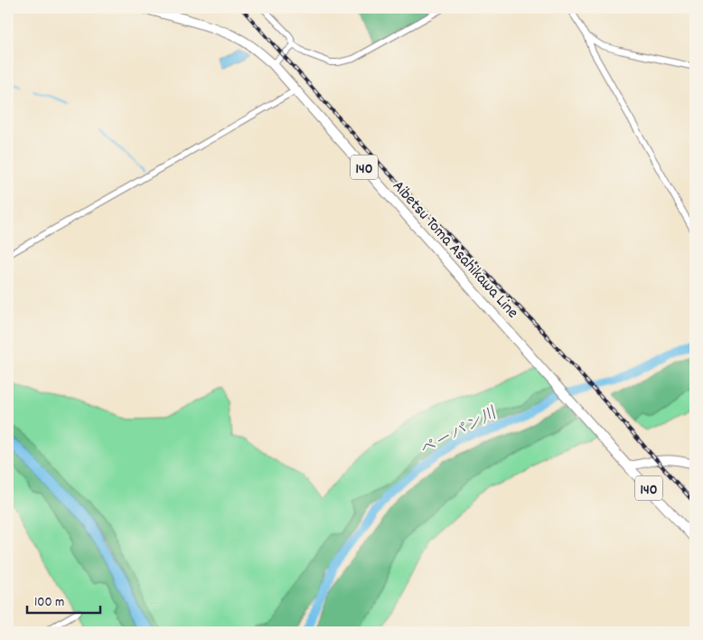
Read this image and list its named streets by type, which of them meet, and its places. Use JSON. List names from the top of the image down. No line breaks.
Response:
{"streets":{"main road":["140","Aibetsu Toma Asahikawa Line"]},"water":["ペーパン川"],"scale_bar":"100 m"}
